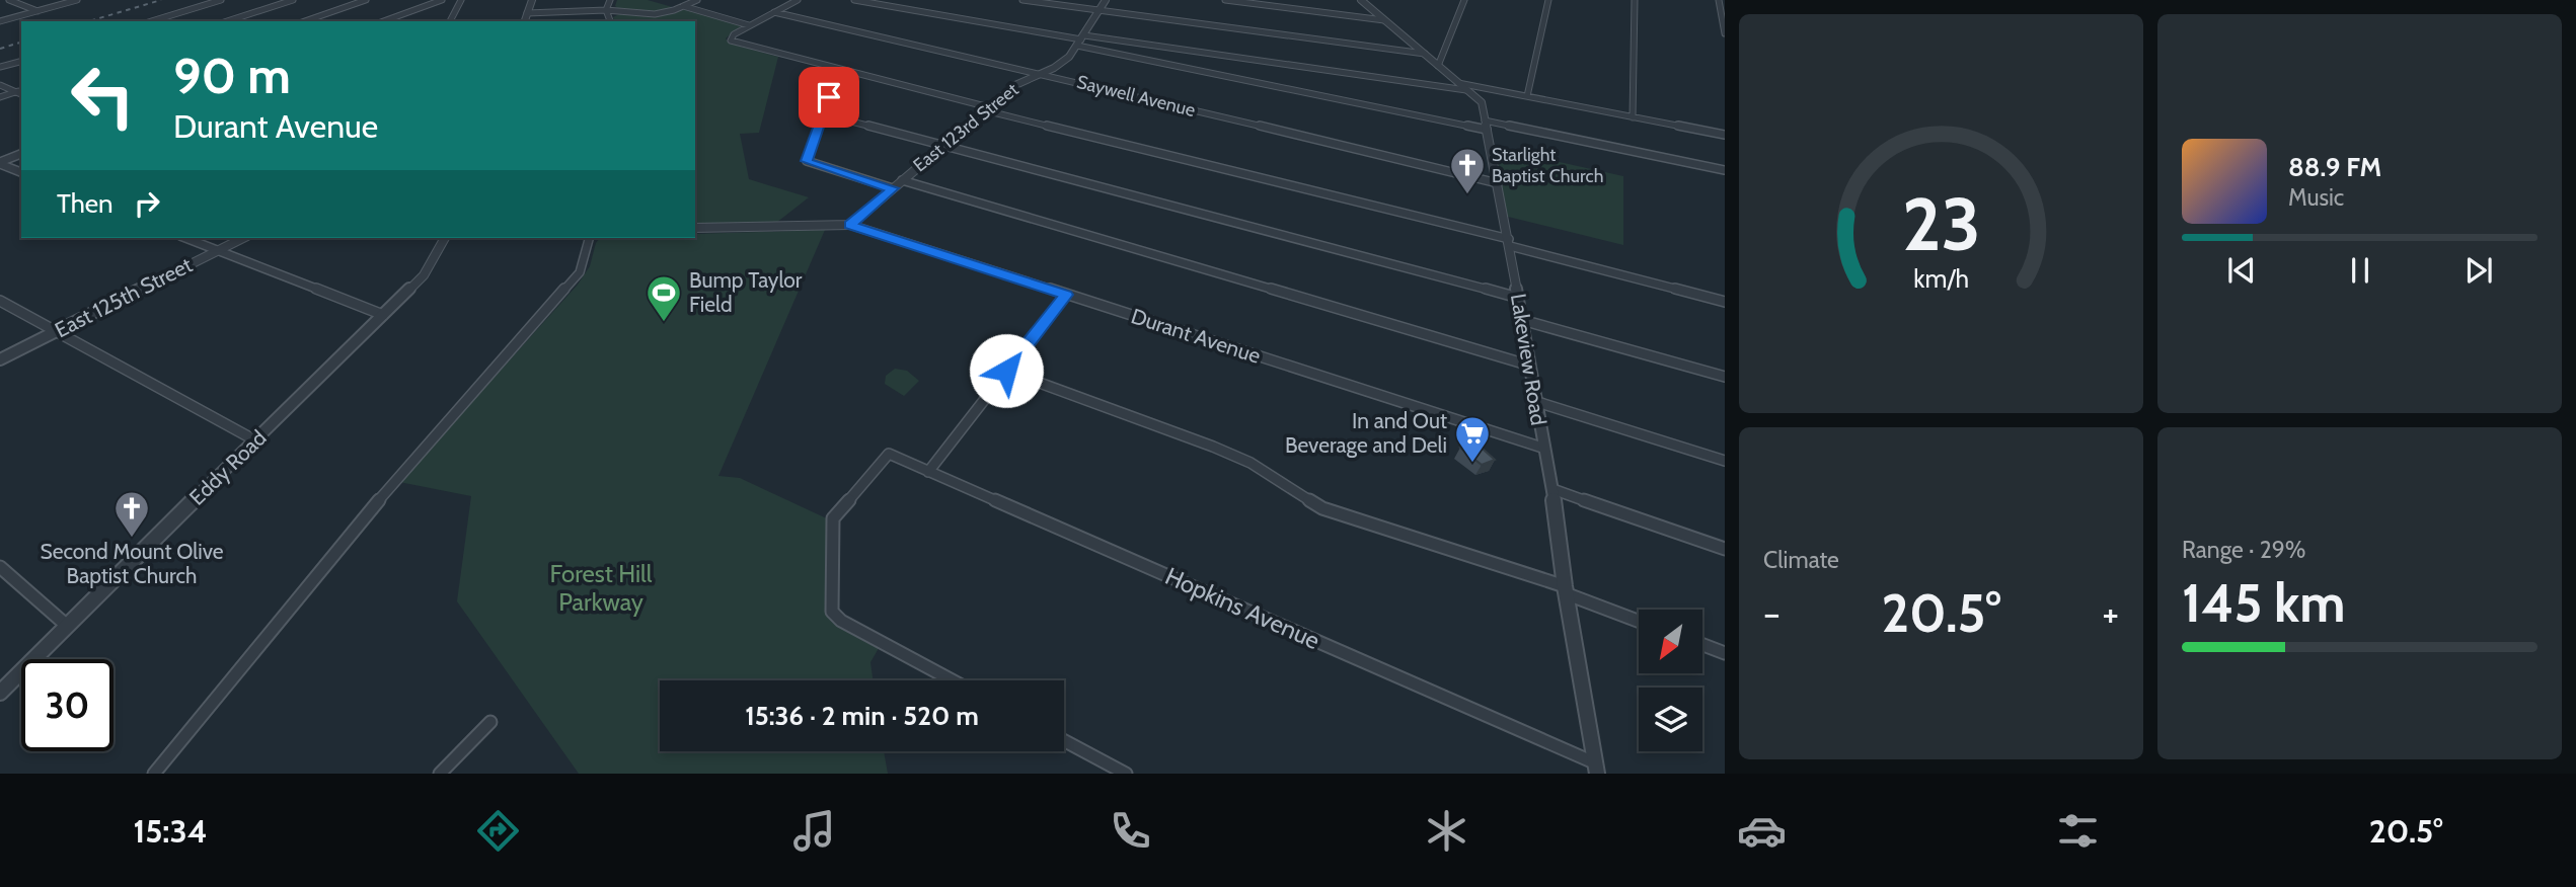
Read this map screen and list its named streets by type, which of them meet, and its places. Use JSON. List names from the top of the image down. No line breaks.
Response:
{"streets":{"street":["Saywell Avenue","East 123rd Street","East 125th Street","Durant Avenue","Lakeview Road","Eddy Road","Hopkins Avenue"]},"crossings":[["Saywell Avenue","East 123rd Street"],["Saywell Avenue","Lakeview Road"],["East 123rd Street","Durant Avenue"],["Durant Avenue","Lakeview Road"],["Lakeview Road","Hopkins Avenue"]],"parks":["Forest Hill Parkway"],"places":{"church":["Starlight Baptist Church","Second Mount Olive Baptist Church"],"sports":["Bump Taylor Field"],"supermarket":["In and Out Beverage and Deli"]},"north":"bottom left","page":{"turn":["90 m","Durant Avenue"],"song":["88.9 FM","Music"],"then":"Then","tile":["Climate",["Range · 29%","145 km"]],"heat":["−","20.5°","+"],"limit":"30","trip":"15:36 · 2 min · 520 m","tabs":["15:34","20.5°"],"gauge":["23","km/h"]}}
